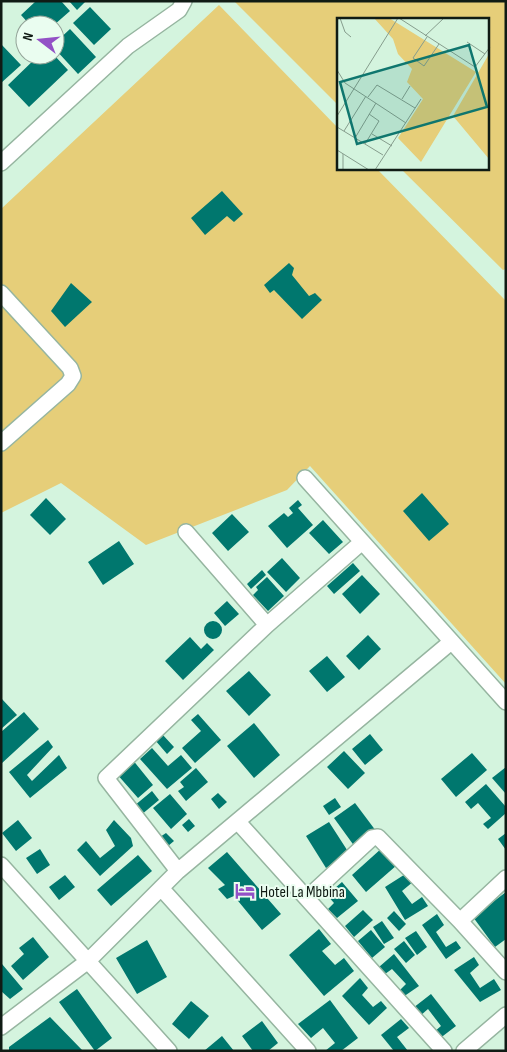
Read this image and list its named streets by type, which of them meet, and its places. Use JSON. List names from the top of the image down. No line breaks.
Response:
{"places":{"hotel":["Hotel La Mbbina"]},"north":"left"}
